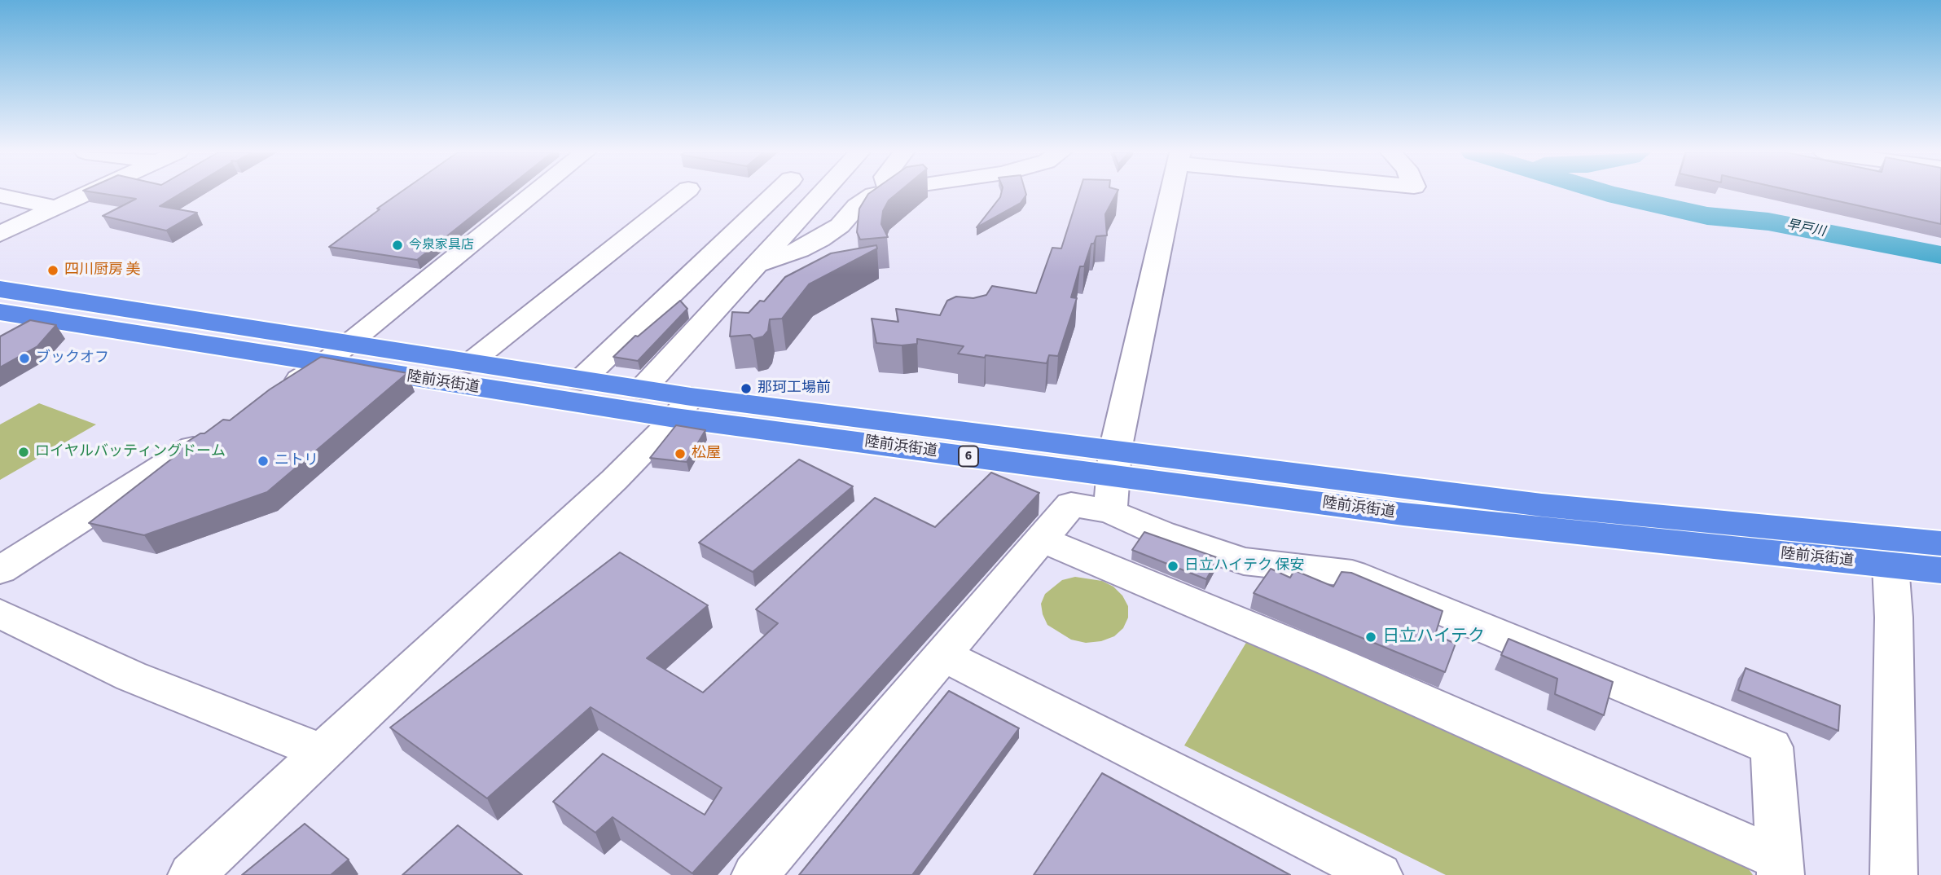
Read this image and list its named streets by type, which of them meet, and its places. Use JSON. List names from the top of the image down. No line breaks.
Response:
{"streets":{"highway":["陸前浜街道","6"]},"water":["早戸川"],"places":["今泉家具店","四川厨房 美","ブックオフ","那珂工場前","ロイヤルバッティングドーム","松屋","ニトリ","日立ハイテク 保安","日立ハイテク"]}
